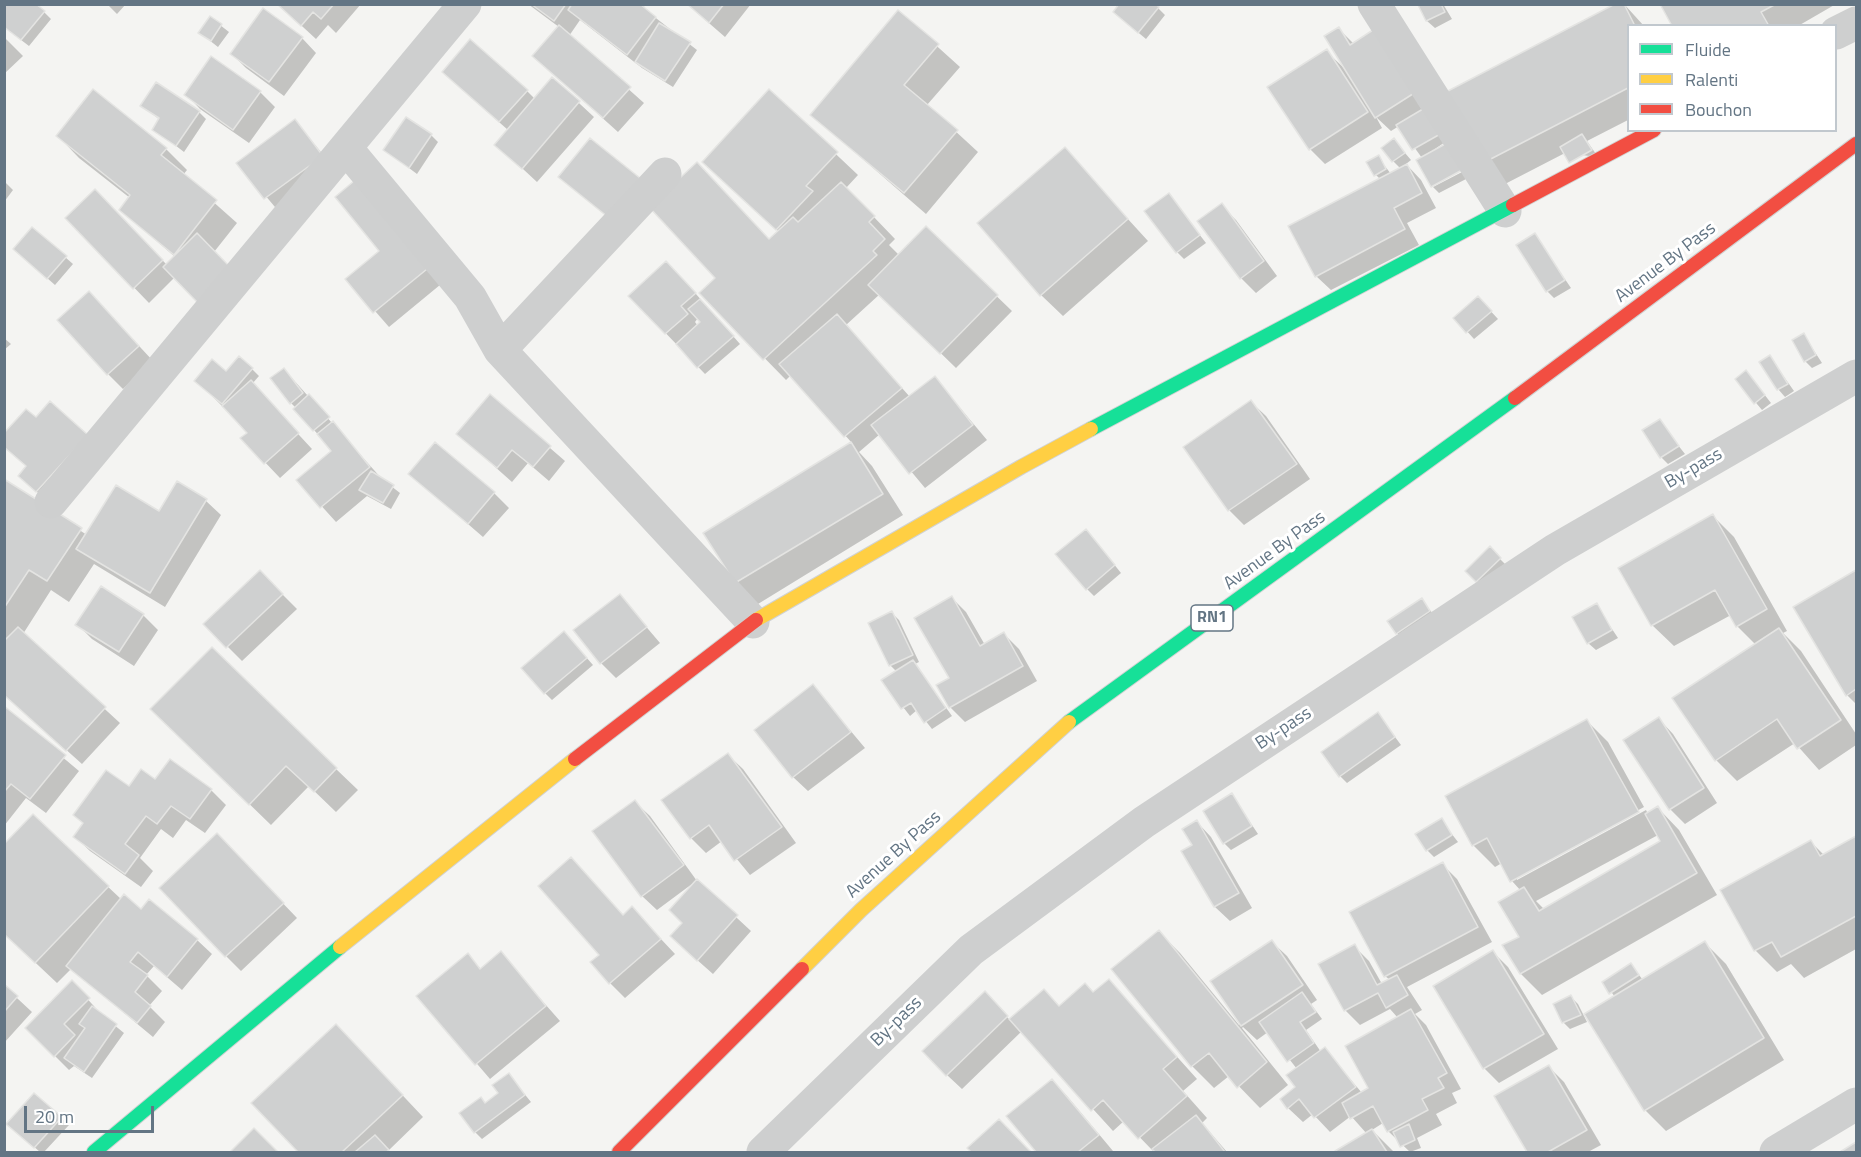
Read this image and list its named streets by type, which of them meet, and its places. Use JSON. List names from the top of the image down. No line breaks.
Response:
{"streets":{"main road":["Avenue By Pass","RN1"],"street":["By-pass"]},"legend":["Fluide","Ralenti","Bouchon"],"scale_bar":"20 m"}
